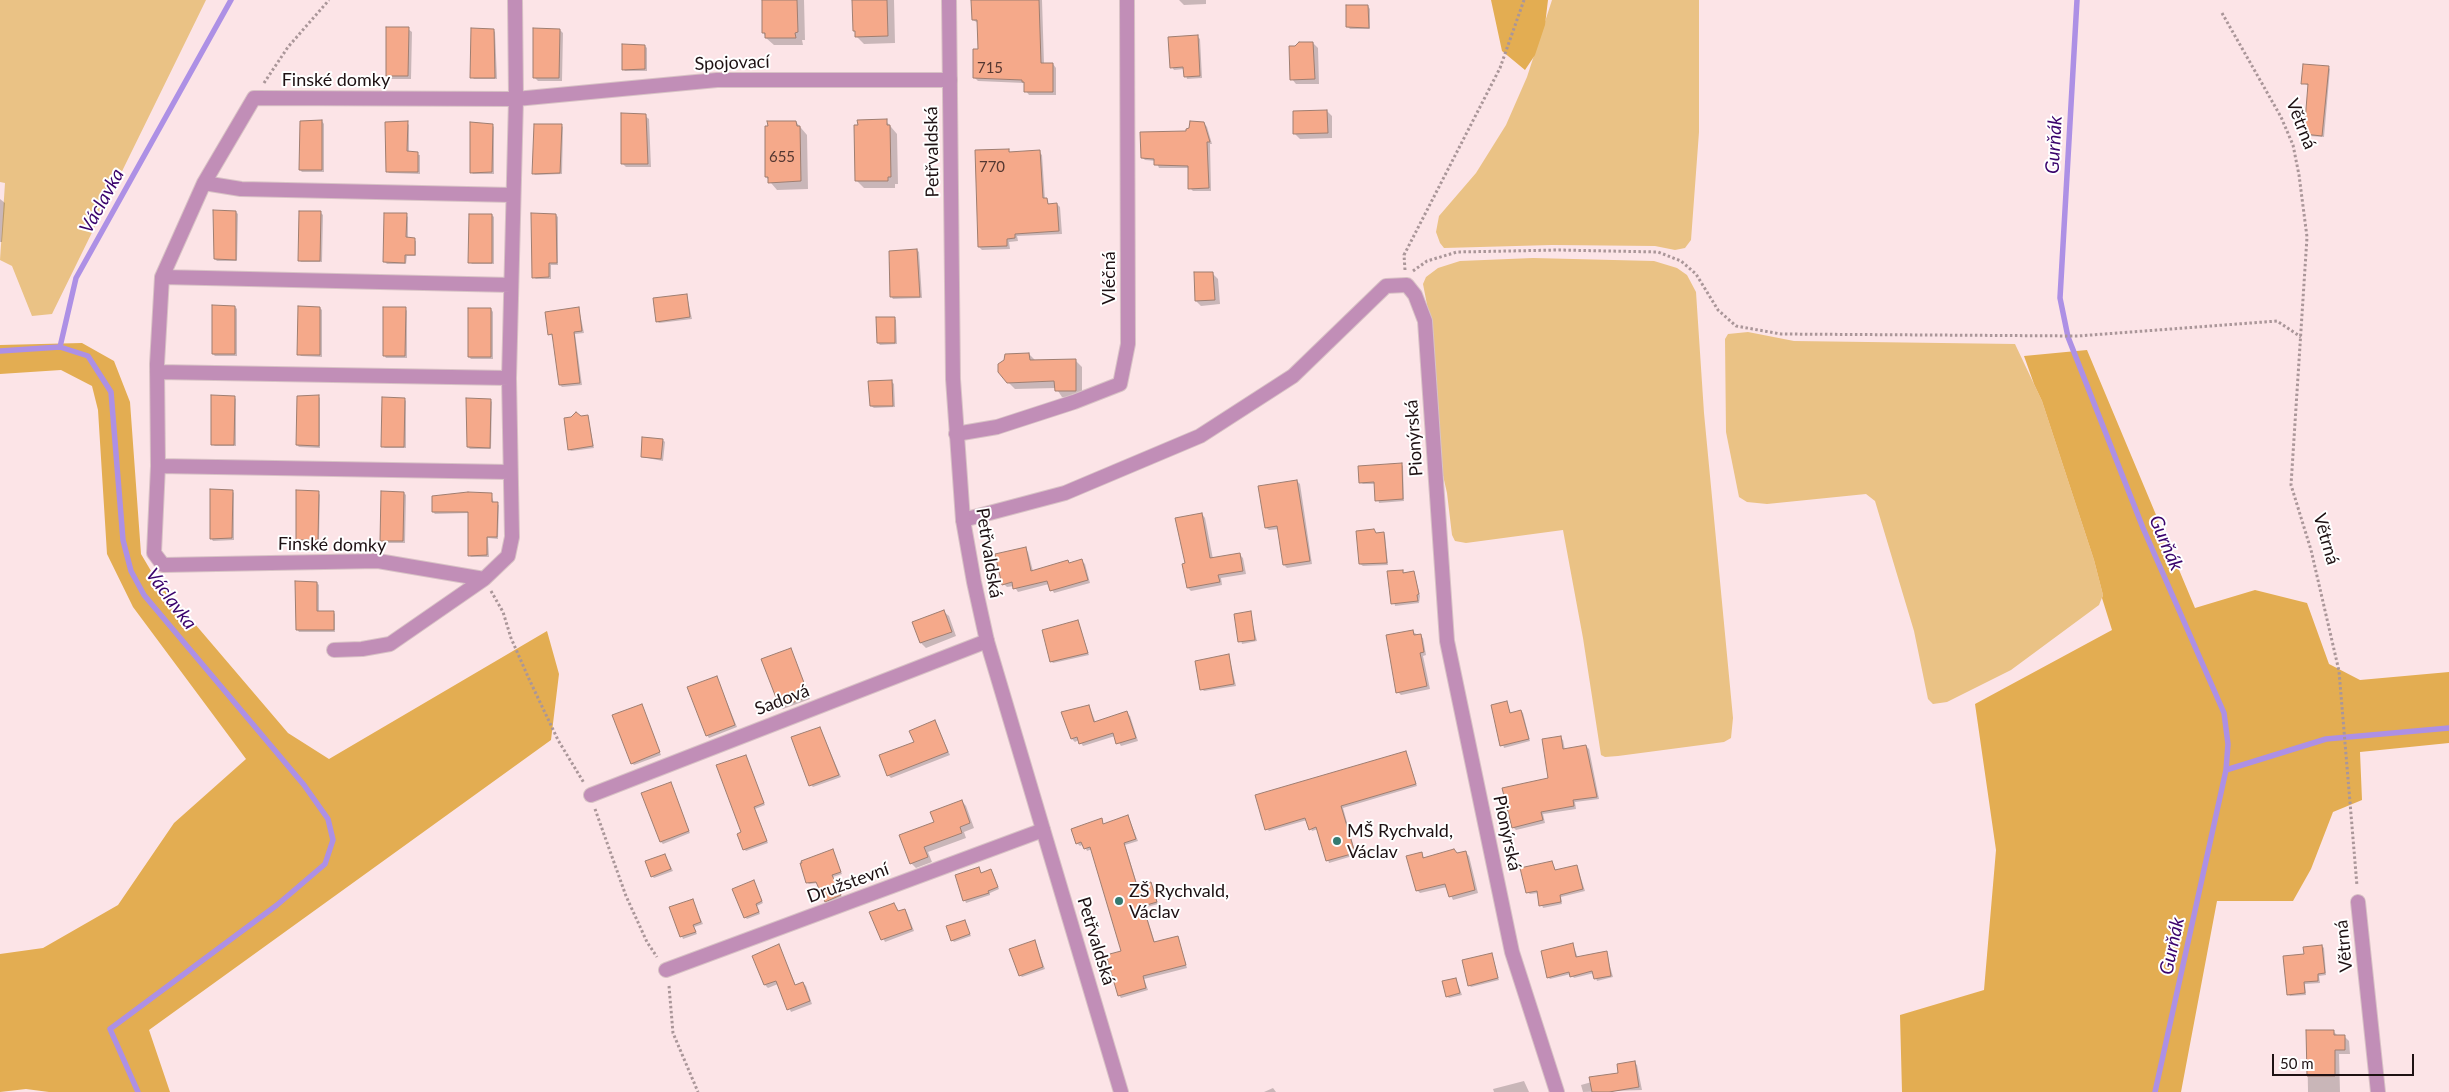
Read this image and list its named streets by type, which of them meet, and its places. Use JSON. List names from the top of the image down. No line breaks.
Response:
{"streets":{"street":["Spojovací","Finské domky","Větrná","Petřvaldská","Vléčná","Pionýrská","Sadová","Družstevní"]},"crossings":[["Spojovací","Finské domky"],["Spojovací","Petřvaldská"],["Petřvaldská","Vléčná"],["Petřvaldská","Pionýrská"],["Petřvaldská","Sadová"],["Petřvaldská","Družstevní"]],"water":["Gurňák","Václavka"],"places":["MŠ Rychvald, Václav","ZŠ Rychvald, Václav"],"house_numbers":["715","655","770"],"scale_bar":"50 m"}
